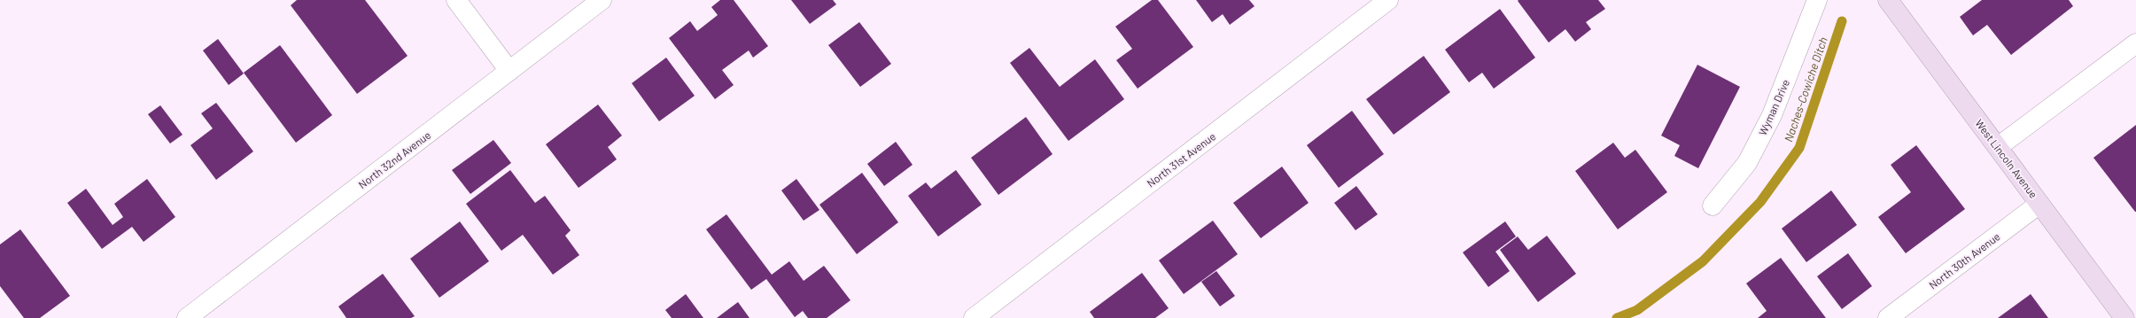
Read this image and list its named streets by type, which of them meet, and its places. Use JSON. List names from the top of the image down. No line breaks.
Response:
{"streets":{"street":["Wyman Drive","West Lincoln Avenue","North 32nd Avenue","North 31st Avenue","North 30th Avenue"]},"crossings":[["West Lincoln Avenue","North 30th Avenue"]],"water":["Naches-Cowiche Ditch"]}
